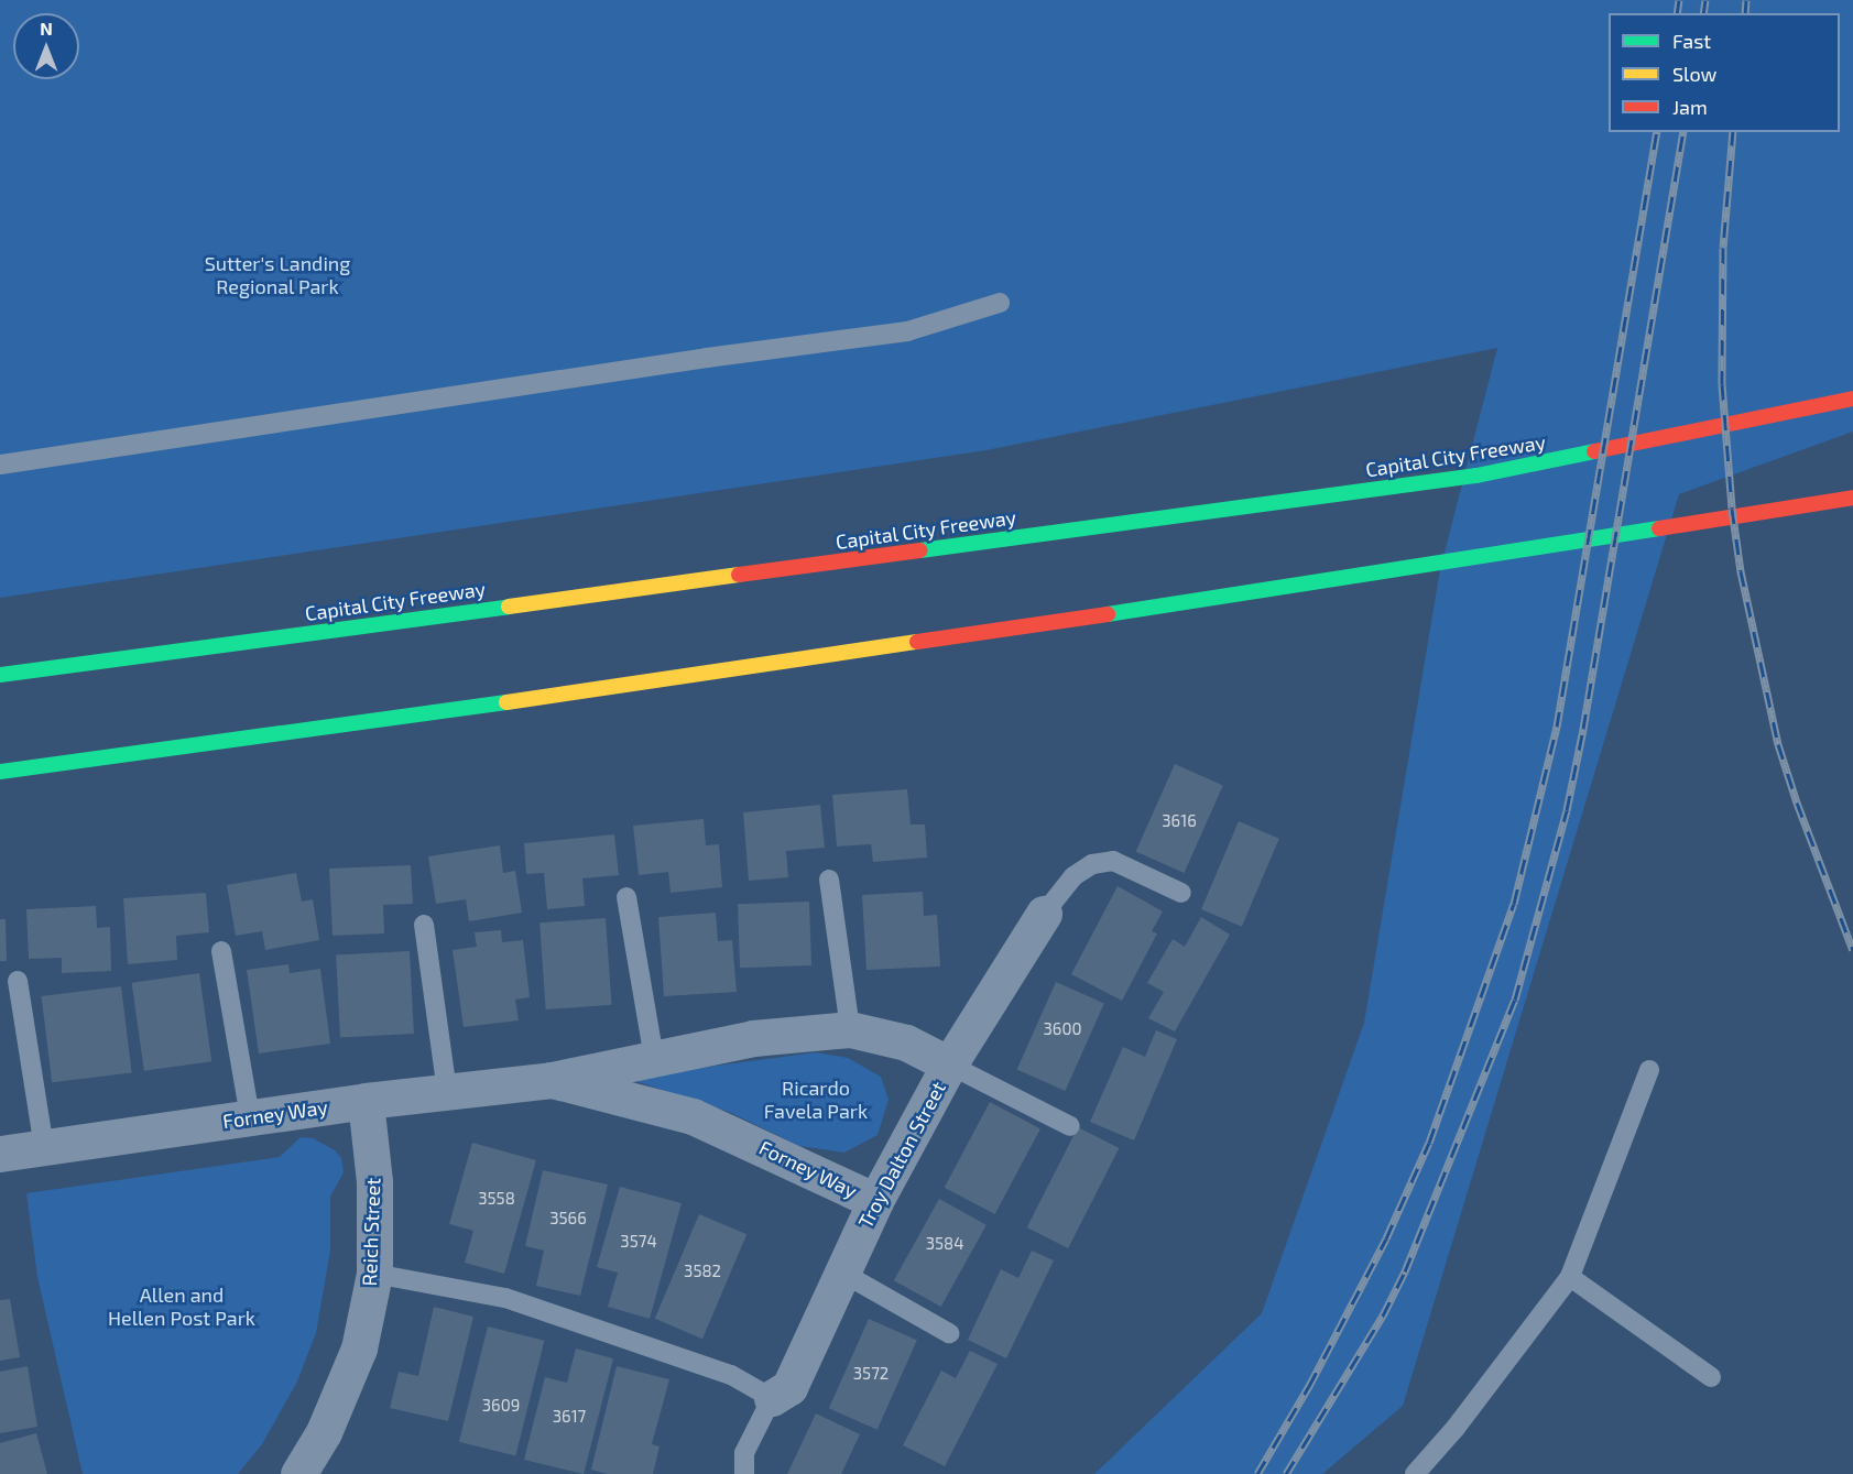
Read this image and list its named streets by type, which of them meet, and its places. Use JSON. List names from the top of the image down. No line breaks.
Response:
{"streets":{"highway":["Capital City Freeway"],"street":["Forney Way","Troy Dalton Street","Reich Street"]},"crossings":[["Forney Way","Troy Dalton Street"],["Forney Way","Reich Street"]],"parks":["Sutter's Landing Regional Park","Ricardo Favela Park","Allen and Hellen Post Park"],"house_numbers":["3616","3600","3558","3566","3574","3584","3582","3572","3609","3617"],"legend":["Fast","Slow","Jam"],"north":"top"}
